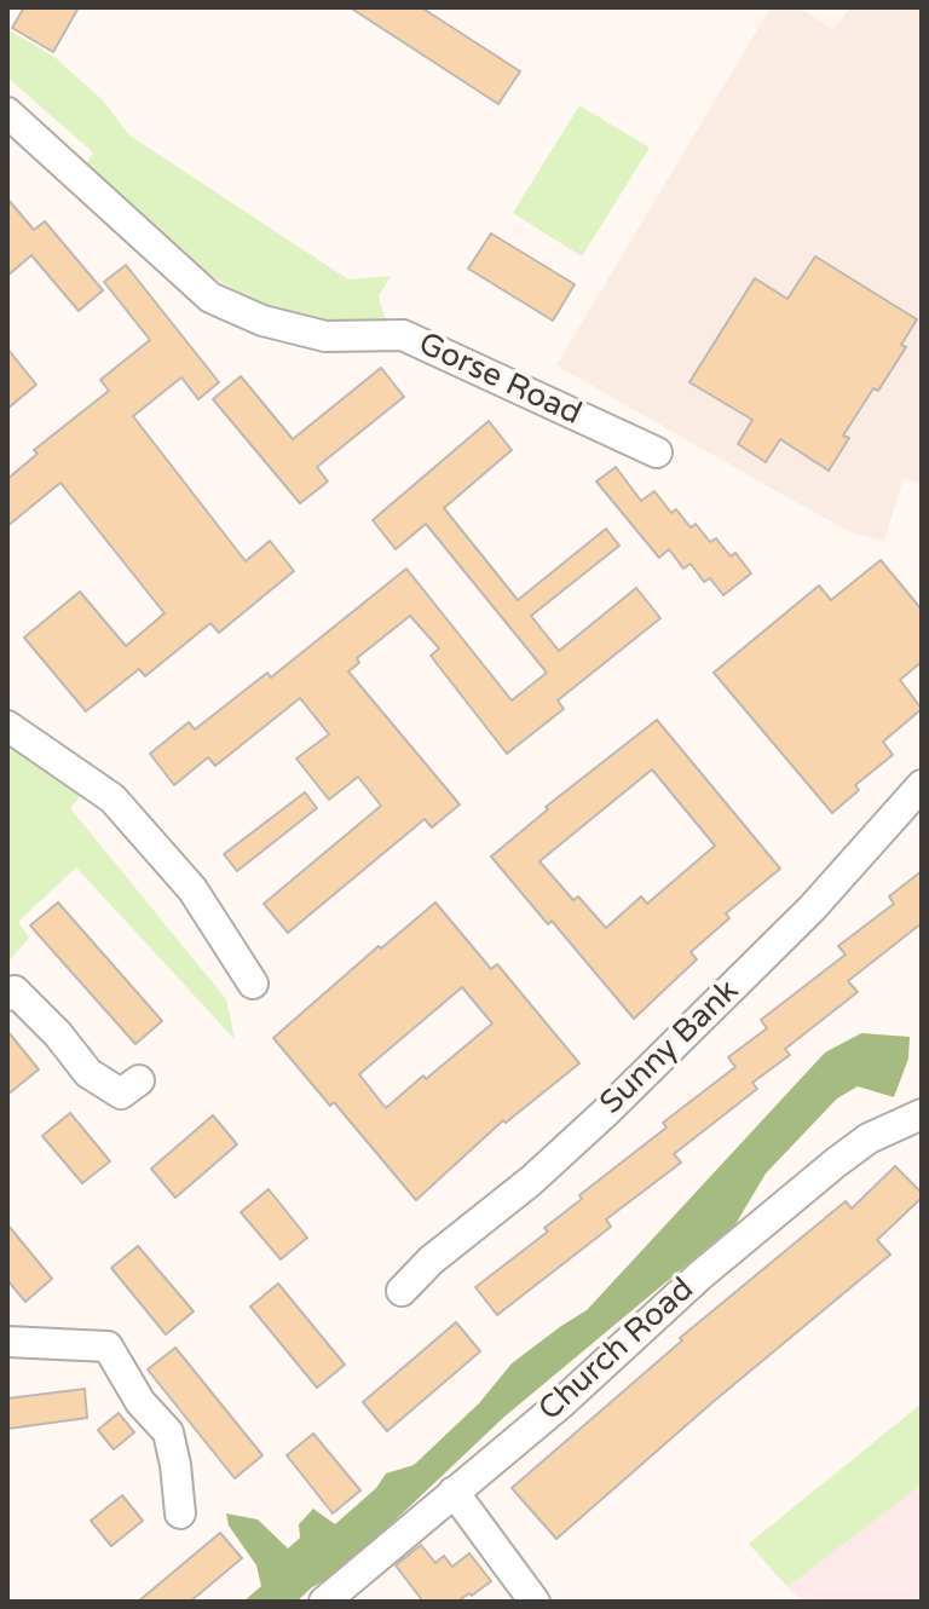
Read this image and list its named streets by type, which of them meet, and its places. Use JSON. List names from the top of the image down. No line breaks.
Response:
{"streets":{"street":["Gorse Road","Sunny Bank","Church Road"]}}
